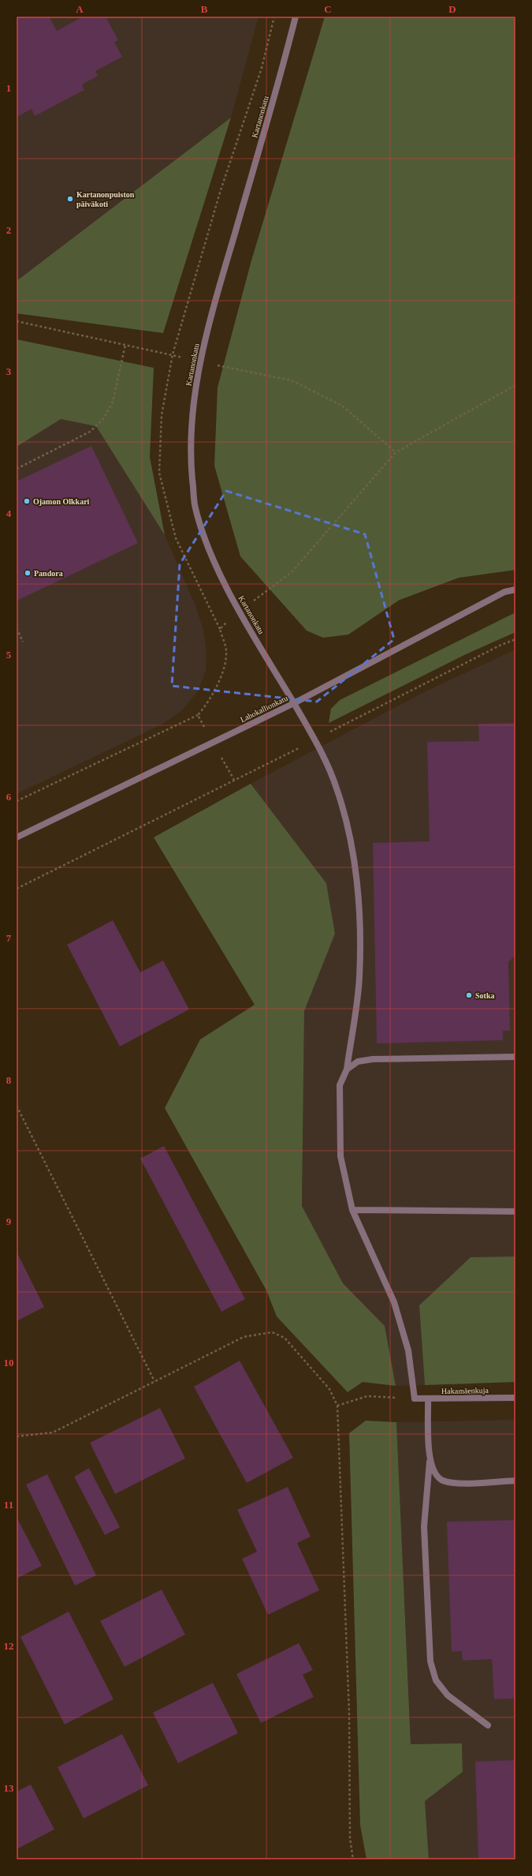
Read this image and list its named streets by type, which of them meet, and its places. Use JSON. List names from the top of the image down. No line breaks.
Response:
{"streets":{"street":["Kartanonkatu","Lahokallionkatu","Hakamäenkuja"]},"crossings":[["Kartanonkatu","Lahokallionkatu"],["Kartanonkatu","Hakamäenkuja"]],"places":["Kartanonpuiston päiväkoti","Ojamon Olkkari","Pandora","Sotka"],"grid":{"columns":["A","B","C","D"],"rows":["1","2","3","4","5","6","7","8","9","10","11","12","13"]}}
